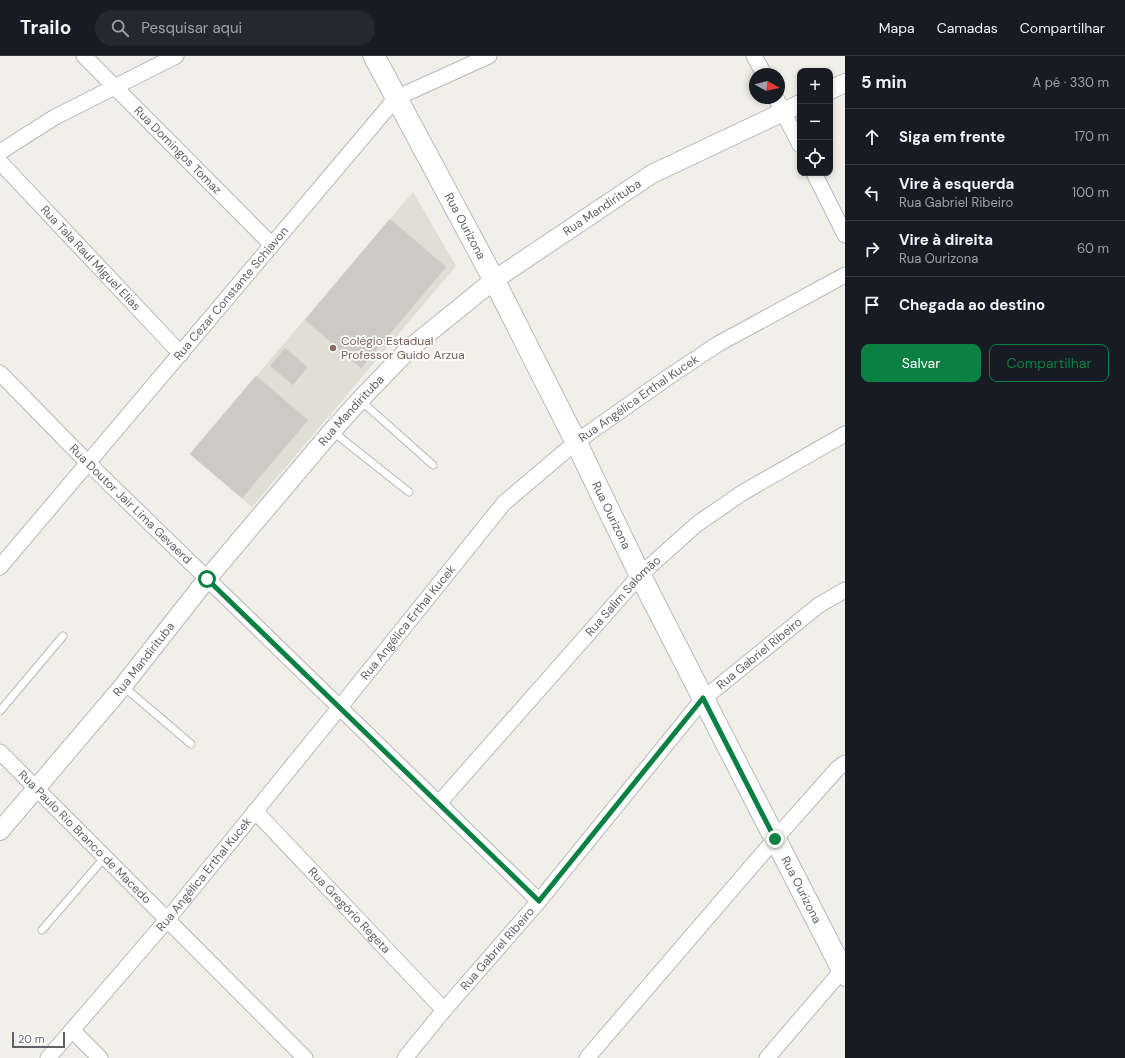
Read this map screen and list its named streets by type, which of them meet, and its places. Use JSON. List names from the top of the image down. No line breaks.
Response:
{"streets":{"main road":["Rua Ourizona"],"street":["Rua Domingos Tomaz","Rua Mandirituba","Rua Tala Raul Miguel Elias","Rua Cezar Constante Schiavon","Rua Angélica Erthal Kucek","Rua Doutor Jair Lima Gevaerd","Rua Salim Salomão","Rua Gabriel Ribeiro","Rua Paulo Rio Branco de Macedo","Rua Gregório Regeta"]},"crossings":[["Rua Domingos Tomaz","Rua Cezar Constante Schiavon"],["Rua Mandirituba","Rua Ourizona"],["Rua Mandirituba","Rua Doutor Jair Lima Gevaerd"],["Rua Mandirituba","Rua Paulo Rio Branco de Macedo"],["Rua Ourizona","Rua Cezar Constante Schiavon"],["Rua Ourizona","Rua Angélica Erthal Kucek"],["Rua Ourizona","Rua Salim Salomão"],["Rua Ourizona","Rua Gabriel Ribeiro"],["Rua Tala Raul Miguel Elias","Rua Cezar Constante Schiavon"],["Rua Cezar Constante Schiavon","Rua Doutor Jair Lima Gevaerd"],["Rua Angélica Erthal Kucek","Rua Doutor Jair Lima Gevaerd"],["Rua Angélica Erthal Kucek","Rua Paulo Rio Branco de Macedo"],["Rua Angélica Erthal Kucek","Rua Gregório Regeta"],["Rua Doutor Jair Lima Gevaerd","Rua Salim Salomão"],["Rua Doutor Jair Lima Gevaerd","Rua Gabriel Ribeiro"],["Rua Gabriel Ribeiro","Rua Gregório Regeta"]],"places":["Colégio Estadual Professor Guido Arzua"],"scale_bar":"20 m","north":"right","page":{"header":"Trailo","search":"Pesquisar aqui","nav":["Mapa","Camadas","Compartilhar"],"heading":["5 min","A pé · 330 m"],"map_buttons":["+","−"],"list":[["Siga em frente","170 m"],["Vire à esquerda","Rua Gabriel Ribeiro","100 m"],["Vire à direita","Rua Ourizona","60 m"],"Chegada ao destino"],"buttons":["Salvar","Compartilhar"],"scale":"20 m"}}
